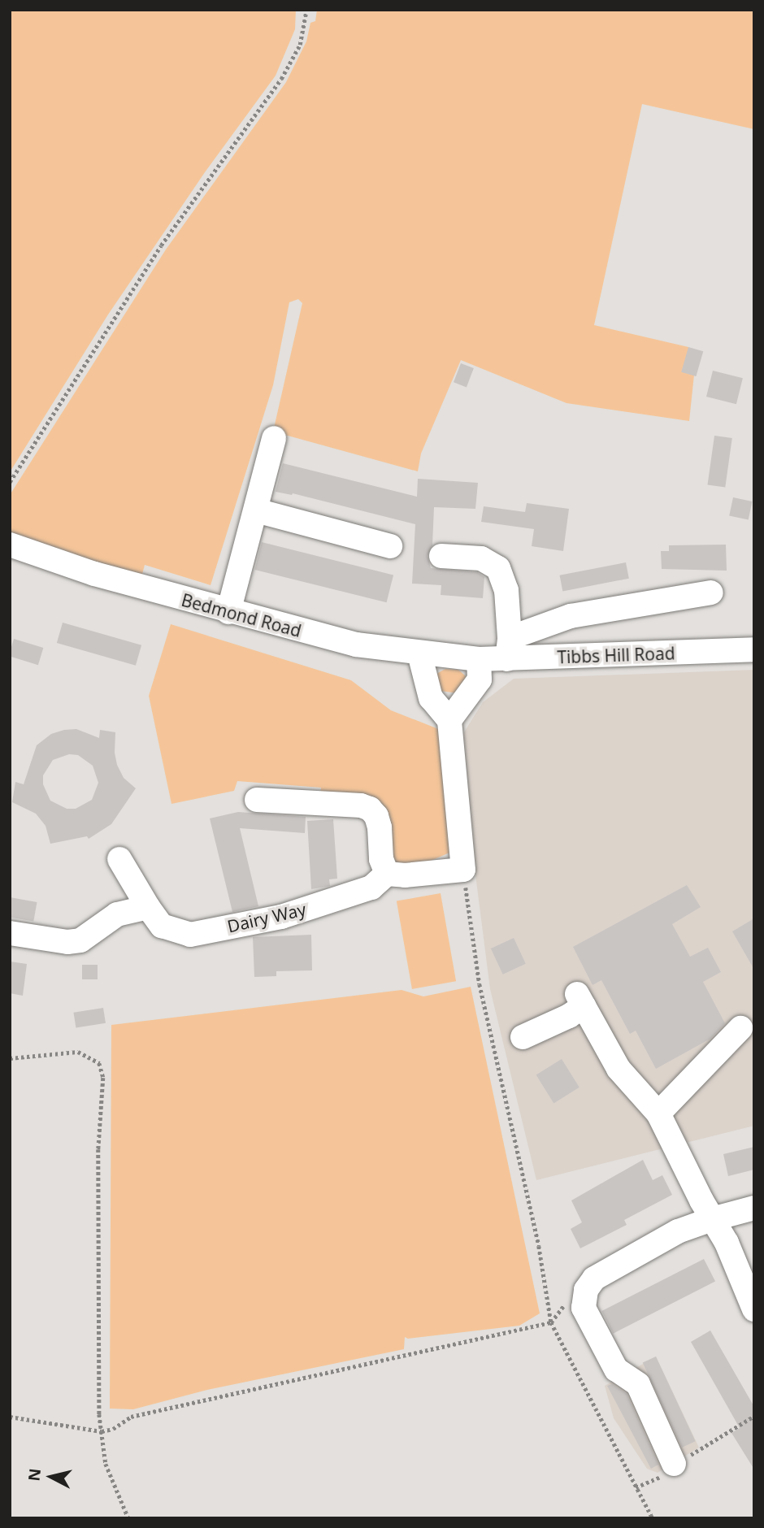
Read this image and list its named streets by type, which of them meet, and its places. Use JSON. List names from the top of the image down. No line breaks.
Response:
{"streets":{"street":["Bedmond Road","Tibbs Hill Road","Dairy Way"]},"crossings":[["Bedmond Road","Tibbs Hill Road"]],"north":"left"}
